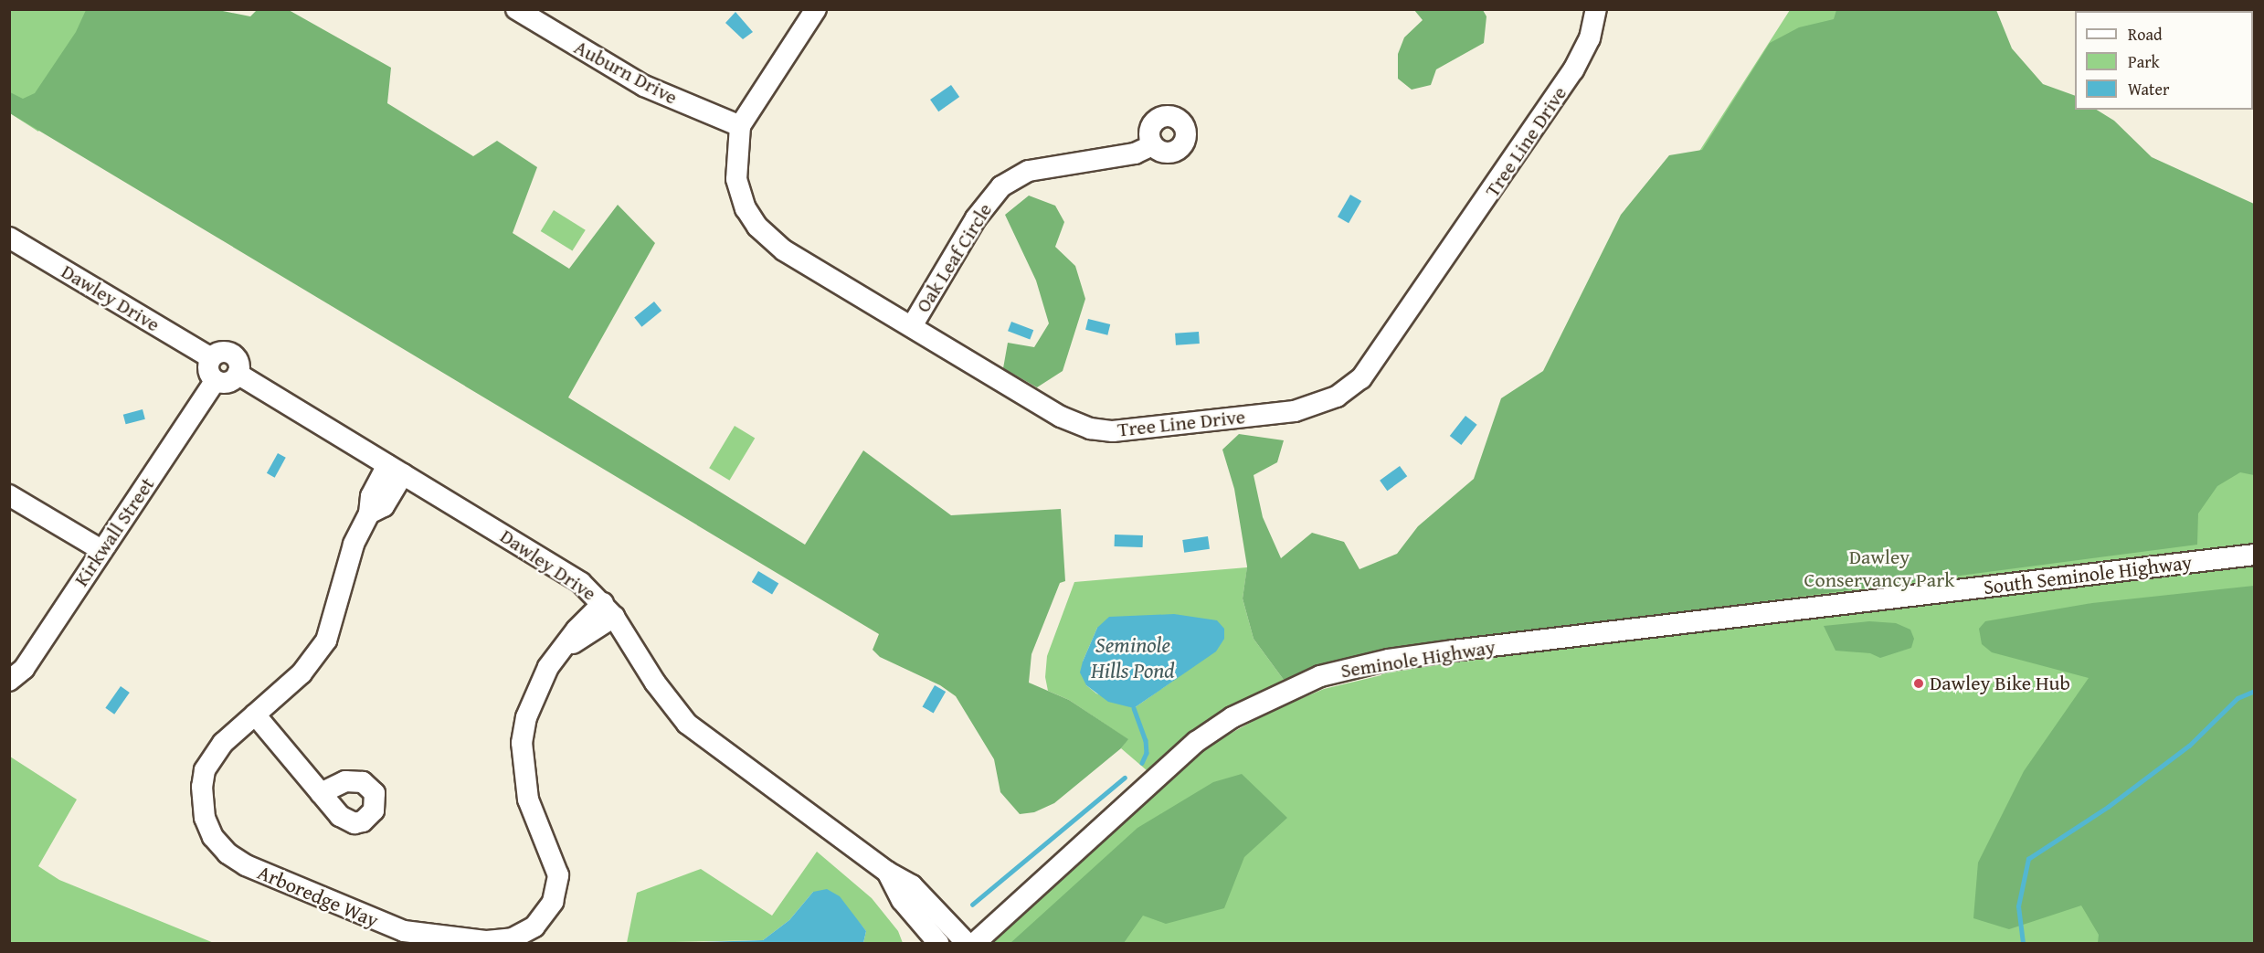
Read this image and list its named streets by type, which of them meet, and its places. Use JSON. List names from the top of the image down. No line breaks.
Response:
{"streets":{"street":["Auburn Drive","Tree Line Drive","Oak Leaf Circle","Dawley Drive","Kirkwall Street","South Seminole Highway","Seminole Highway","Arboredge Way"]},"crossings":[["Auburn Drive","Tree Line Drive"],["Tree Line Drive","Oak Leaf Circle"],["Dawley Drive","Kirkwall Street"],["Dawley Drive","Arboredge Way"],["South Seminole Highway","Seminole Highway"]],"water":["Seminole Hills Pond"],"parks":["Dawley Conservancy Park"],"places":["Dawley Bike Hub"],"legend":["Road","Park","Water"]}
